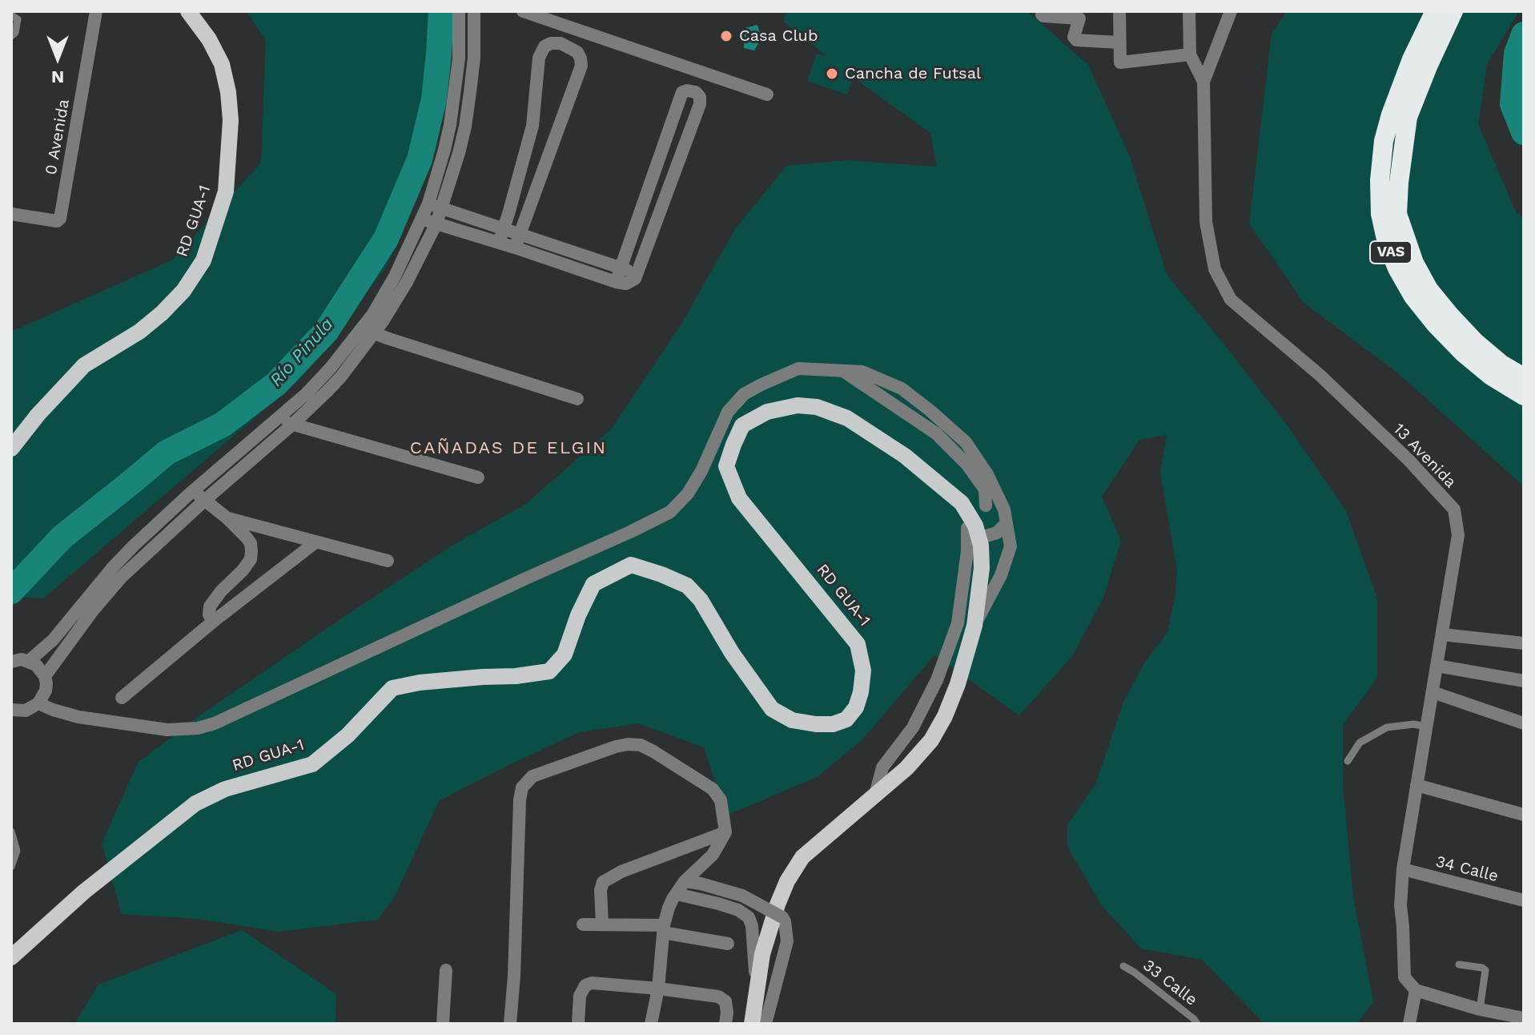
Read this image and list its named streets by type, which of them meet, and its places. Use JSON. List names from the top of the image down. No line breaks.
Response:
{"streets":{"highway":["VAS"],"main road":["RD GUA-1"],"street":["0 Avenida","13 Avenida","34 Calle"],"lane":["33 Calle"]},"crossings":[["13 Avenida","34 Calle"]],"districts":["CAÑADAS DE ELGIN"],"water":["Río Pinula"],"places":["Casa Club","Cancha de Futsal"],"north":"bottom"}
